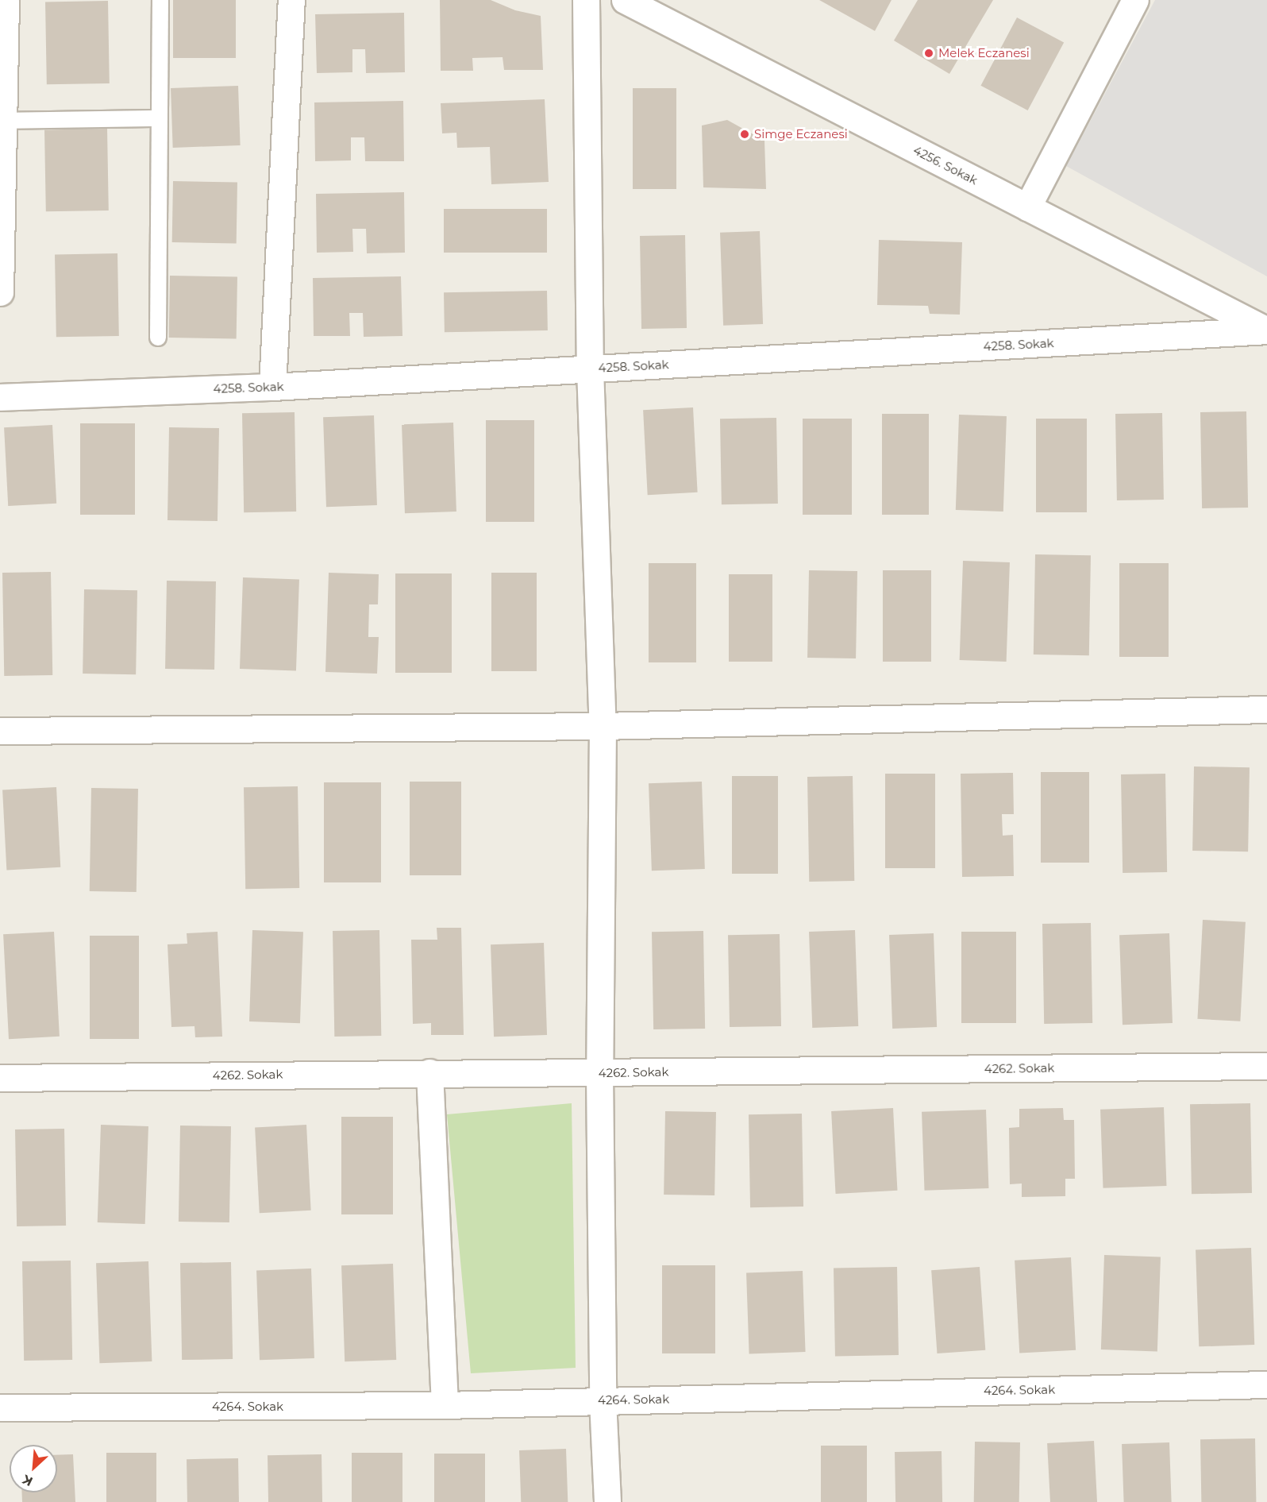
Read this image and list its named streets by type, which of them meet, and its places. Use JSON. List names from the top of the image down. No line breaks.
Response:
{"streets":{"street":["4256. Sokak","4258. Sokak","4262. Sokak","4264. Sokak"]},"crossings":[["4256. Sokak","4258. Sokak"]],"places":["Melek Eczanesi","Simge Eczanesi"],"north":"bottom left"}
